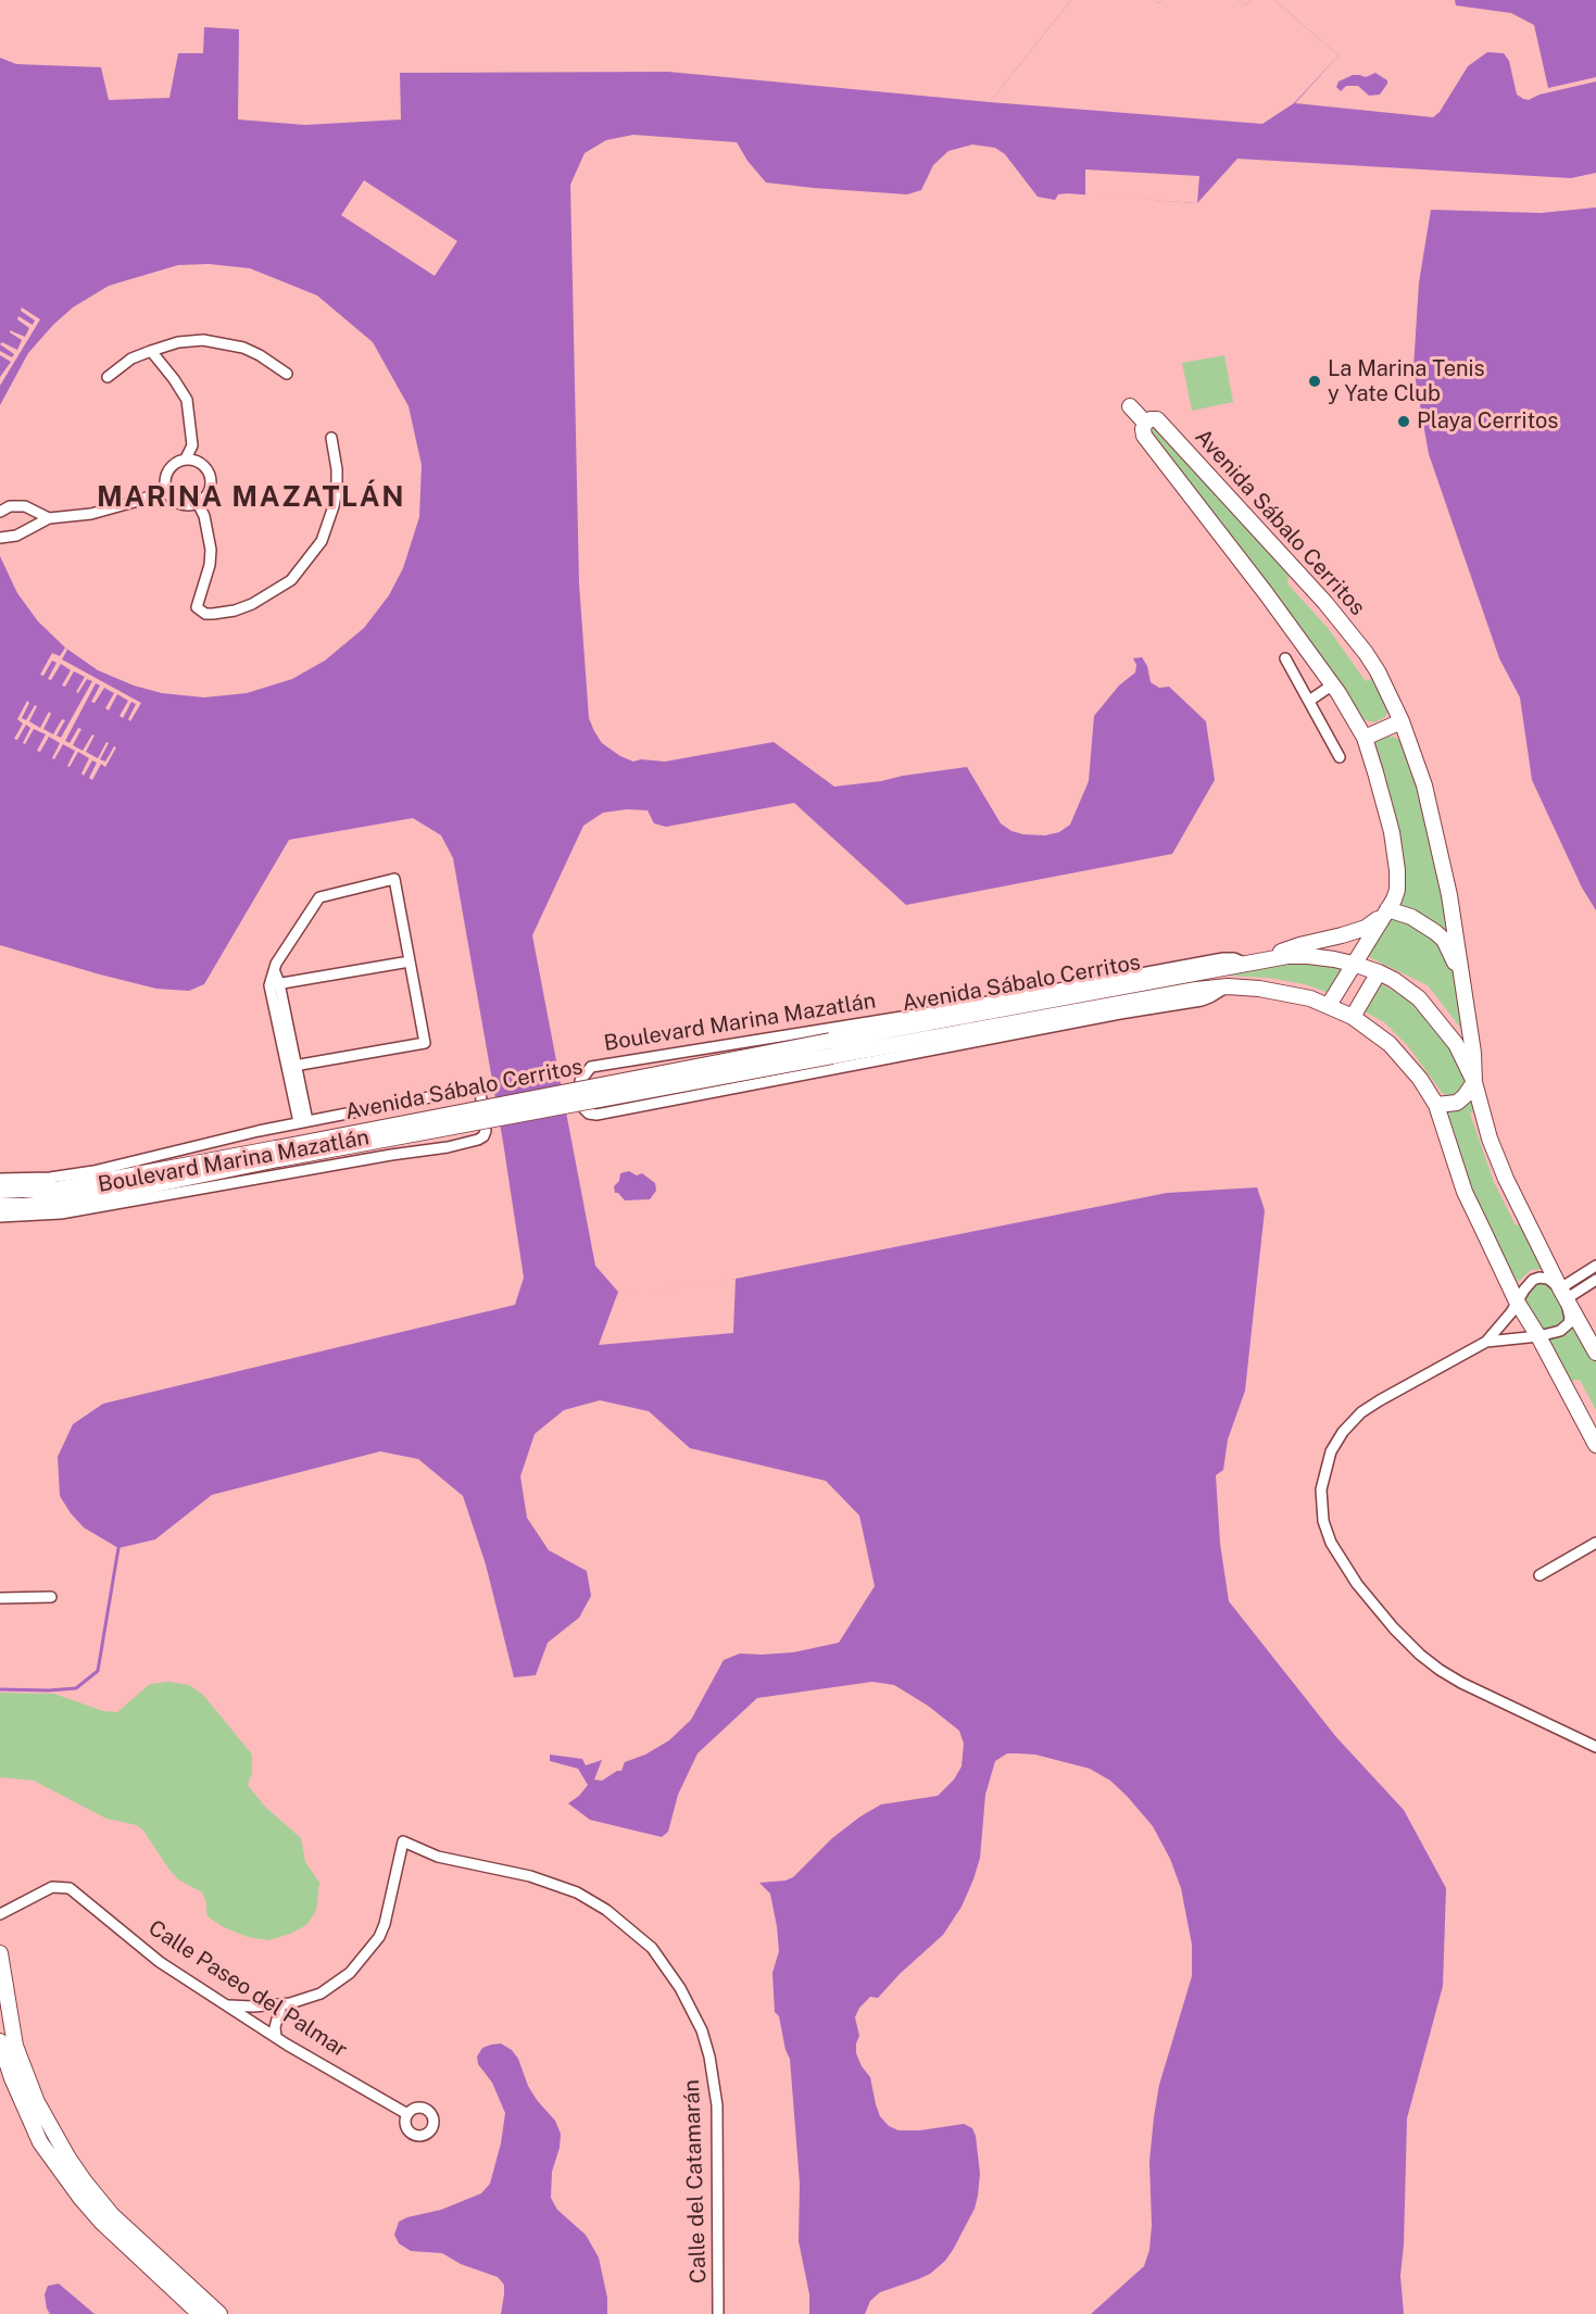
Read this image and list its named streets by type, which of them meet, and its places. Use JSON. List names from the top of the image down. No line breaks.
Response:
{"streets":{"main road":["Avenida Sábalo Cerritos","Boulevard Marina Mazatlán"],"street":["Calle Paseo del Palmar","Calle del Catamarán"]},"crossings":[["Avenida Sábalo Cerritos","Boulevard Marina Mazatlán"]],"districts":["MARINA MAZATLÁN"],"places":["La Marina Tenis y Yate Club","Playa Cerritos"]}
